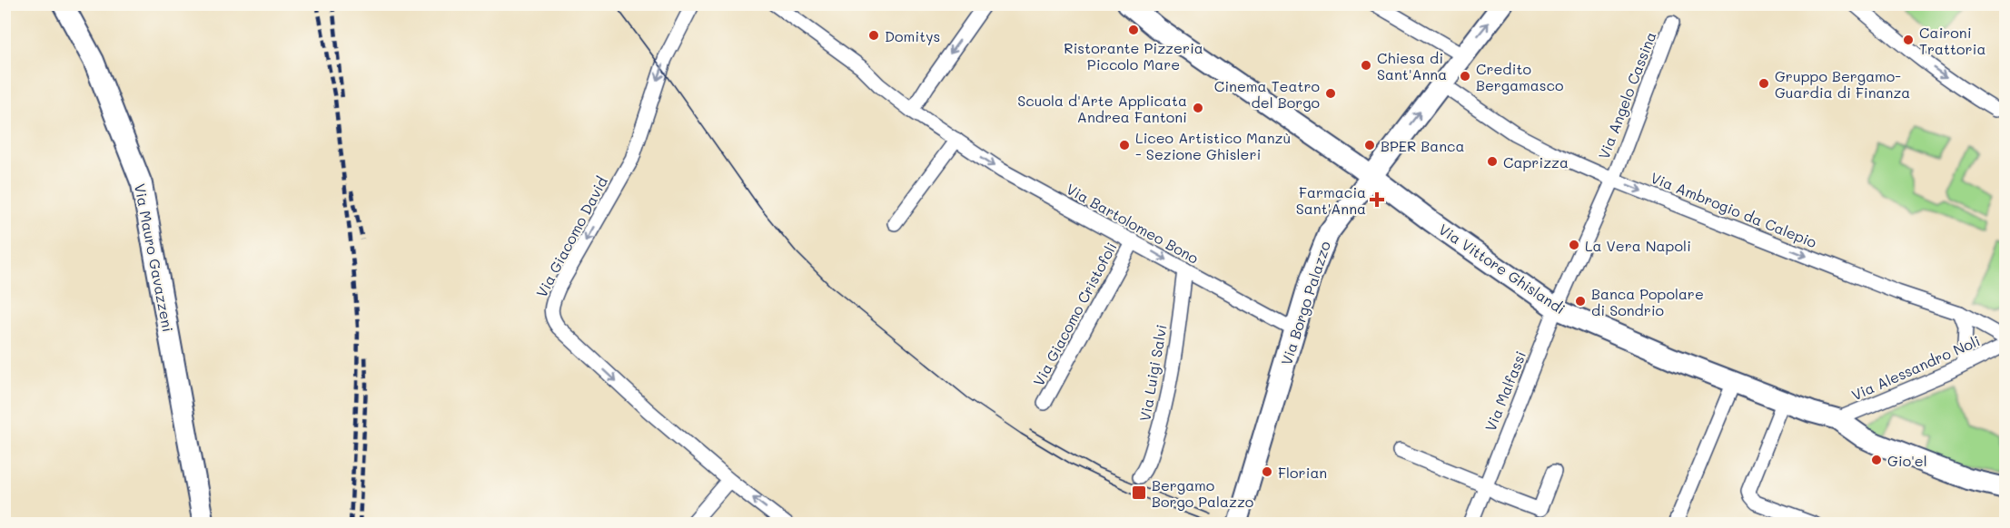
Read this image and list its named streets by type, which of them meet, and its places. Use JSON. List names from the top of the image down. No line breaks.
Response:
{"streets":{"street":["Via Angelo Cassina","Via Ambrogio da Calepio","Via Bartolomeo Bono","Via Giacomo David","Via Mauro Gavazzeni","Via Vittore Ghislandi","Via Borgo Palazzo","Via Giacomo Cristofoli","Via Alessandro Noli","Via Luigi Salvi","Via Malfassi"]},"crossings":[["Via Angelo Cassina","Via Ambrogio da Calepio"],["Via Angelo Cassina","Via Vittore Ghislandi"],["Via Angelo Cassina","Via Malfassi"],["Via Ambrogio da Calepio","Via Borgo Palazzo"],["Via Bartolomeo Bono","Via Borgo Palazzo"],["Via Bartolomeo Bono","Via Giacomo Cristofoli"],["Via Bartolomeo Bono","Via Luigi Salvi"],["Via Vittore Ghislandi","Via Borgo Palazzo"],["Via Vittore Ghislandi","Via Alessandro Noli"],["Via Vittore Ghislandi","Via Malfassi"]],"one_way":["Via Ambrogio da Calepio","Via Bartolomeo Bono"],"places":{"other":["Ristorante Pizzeria Piccolo Mare","Domitys","Caironi Trattoria","Chiesa di Sant'Anna","Credito Bergamasco","Gruppo Bergamo- Guardia di Finanza","Cinema Teatro del Borgo","Scuola d'Arte Applicata Andrea Fantoni","Liceo Artistico Manzù - Sezione Ghisleri","BPER Banca","Caprizza","La Vera Napoli","Banca Popolare di Sondrio","Gio'el","Florian"],"health":["Farmacia Sant'Anna"],"transit":["Bergamo Borgo Palazzo"]}}
